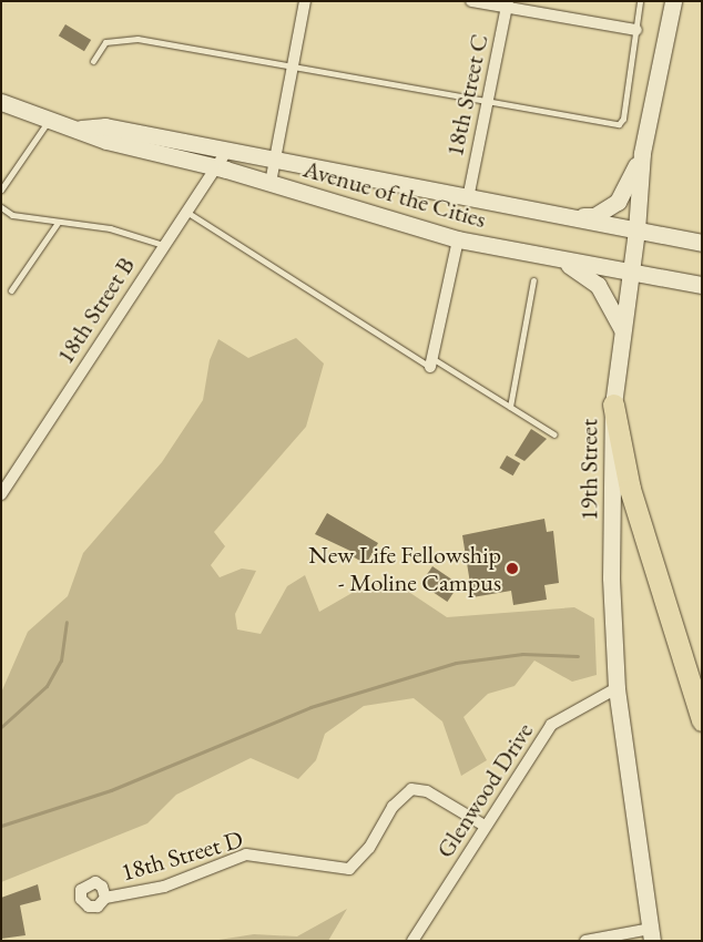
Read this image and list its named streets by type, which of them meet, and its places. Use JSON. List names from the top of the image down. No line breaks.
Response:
{"streets":{"main road":["Avenue of the Cities","19th Street"],"street":["18th Street C","18th Street B","Glenwood Drive","18th Street D"]},"crossings":[["18th Street C","Avenue of the Cities"],["Avenue of the Cities","18th Street B"],["Avenue of the Cities","19th Street"],["19th Street","Glenwood Drive"],["Glenwood Drive","18th Street D"]],"places":["New Life Fellowship - Moline Campus"]}
